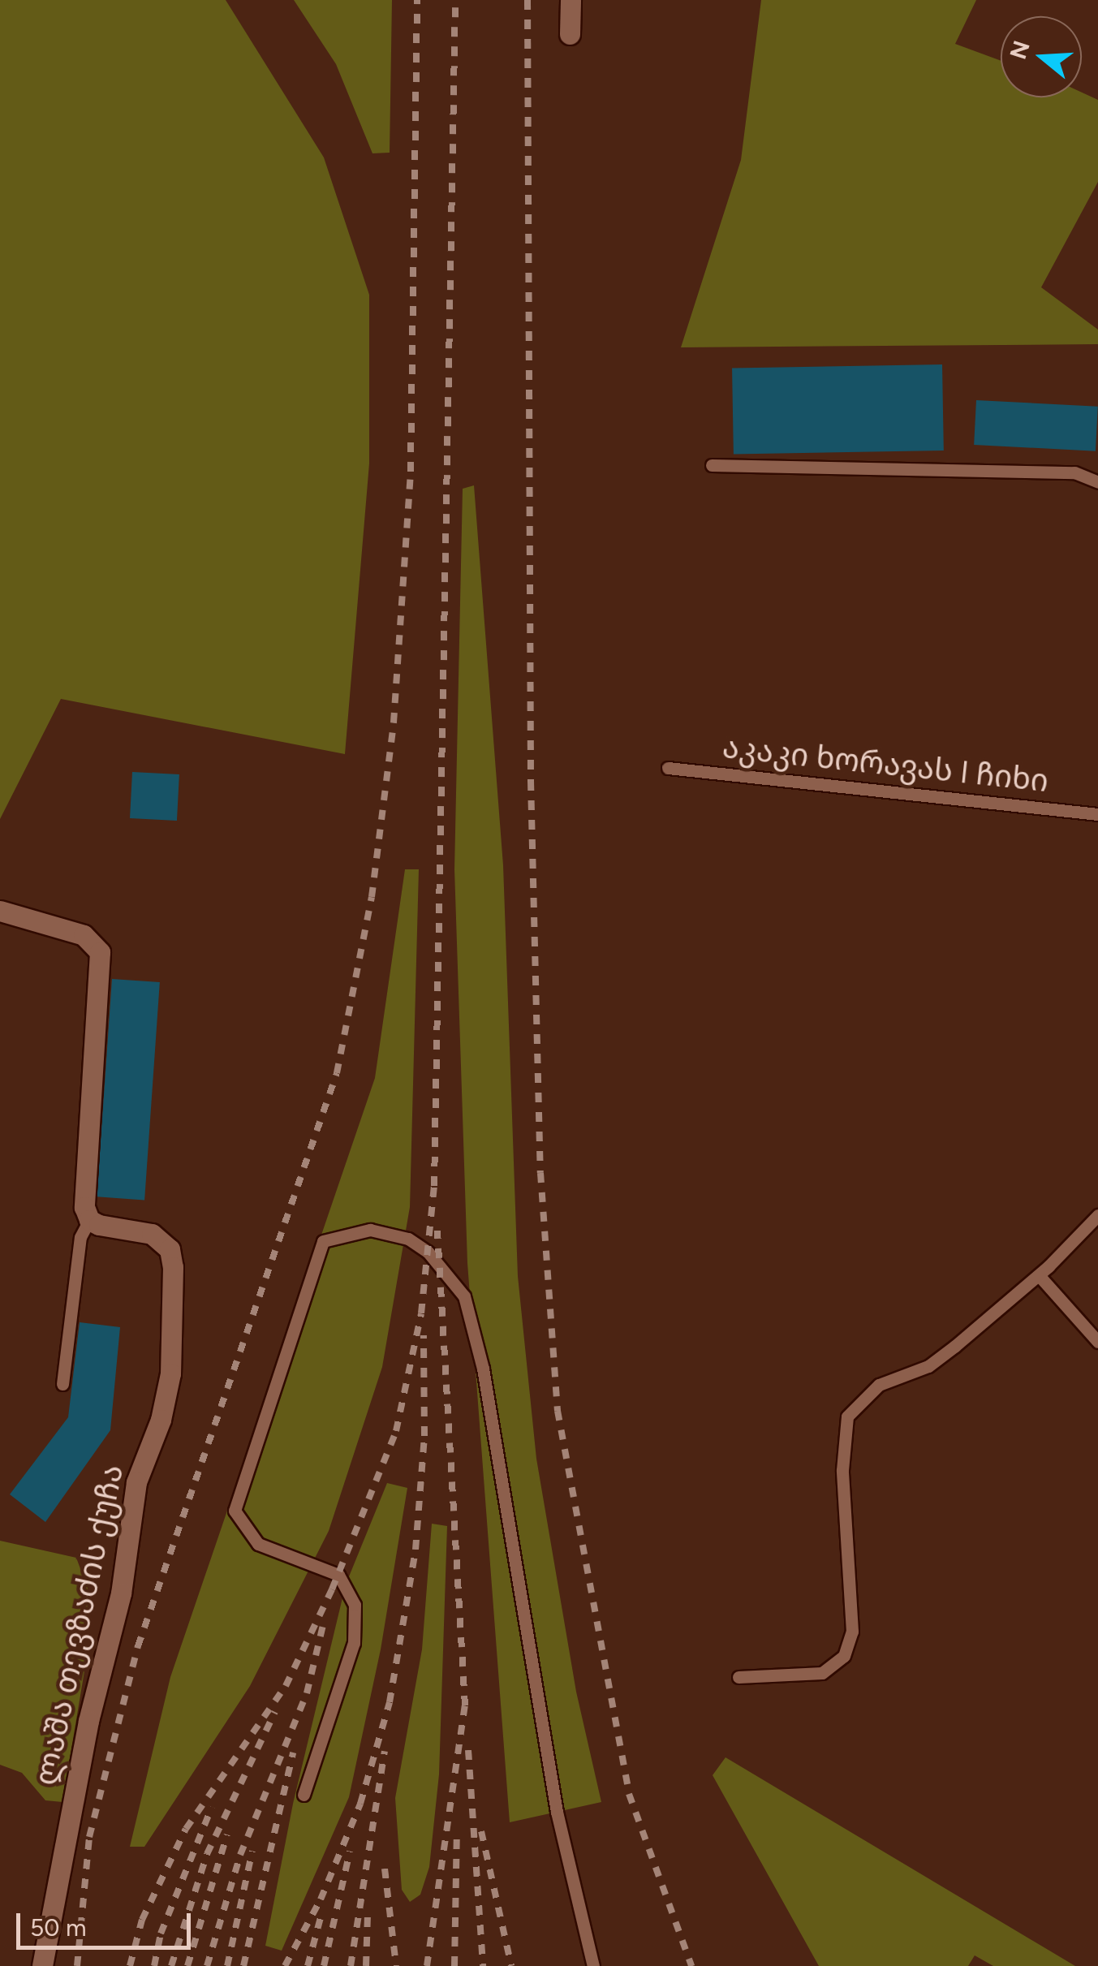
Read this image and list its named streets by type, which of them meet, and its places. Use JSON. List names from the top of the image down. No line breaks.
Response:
{"streets":{"street":["ლაშა თევზაძის ქუჩა"],"lane":["აკაკი ხორავას I ჩიხი"]},"scale_bar":"50 m","north":"left"}
